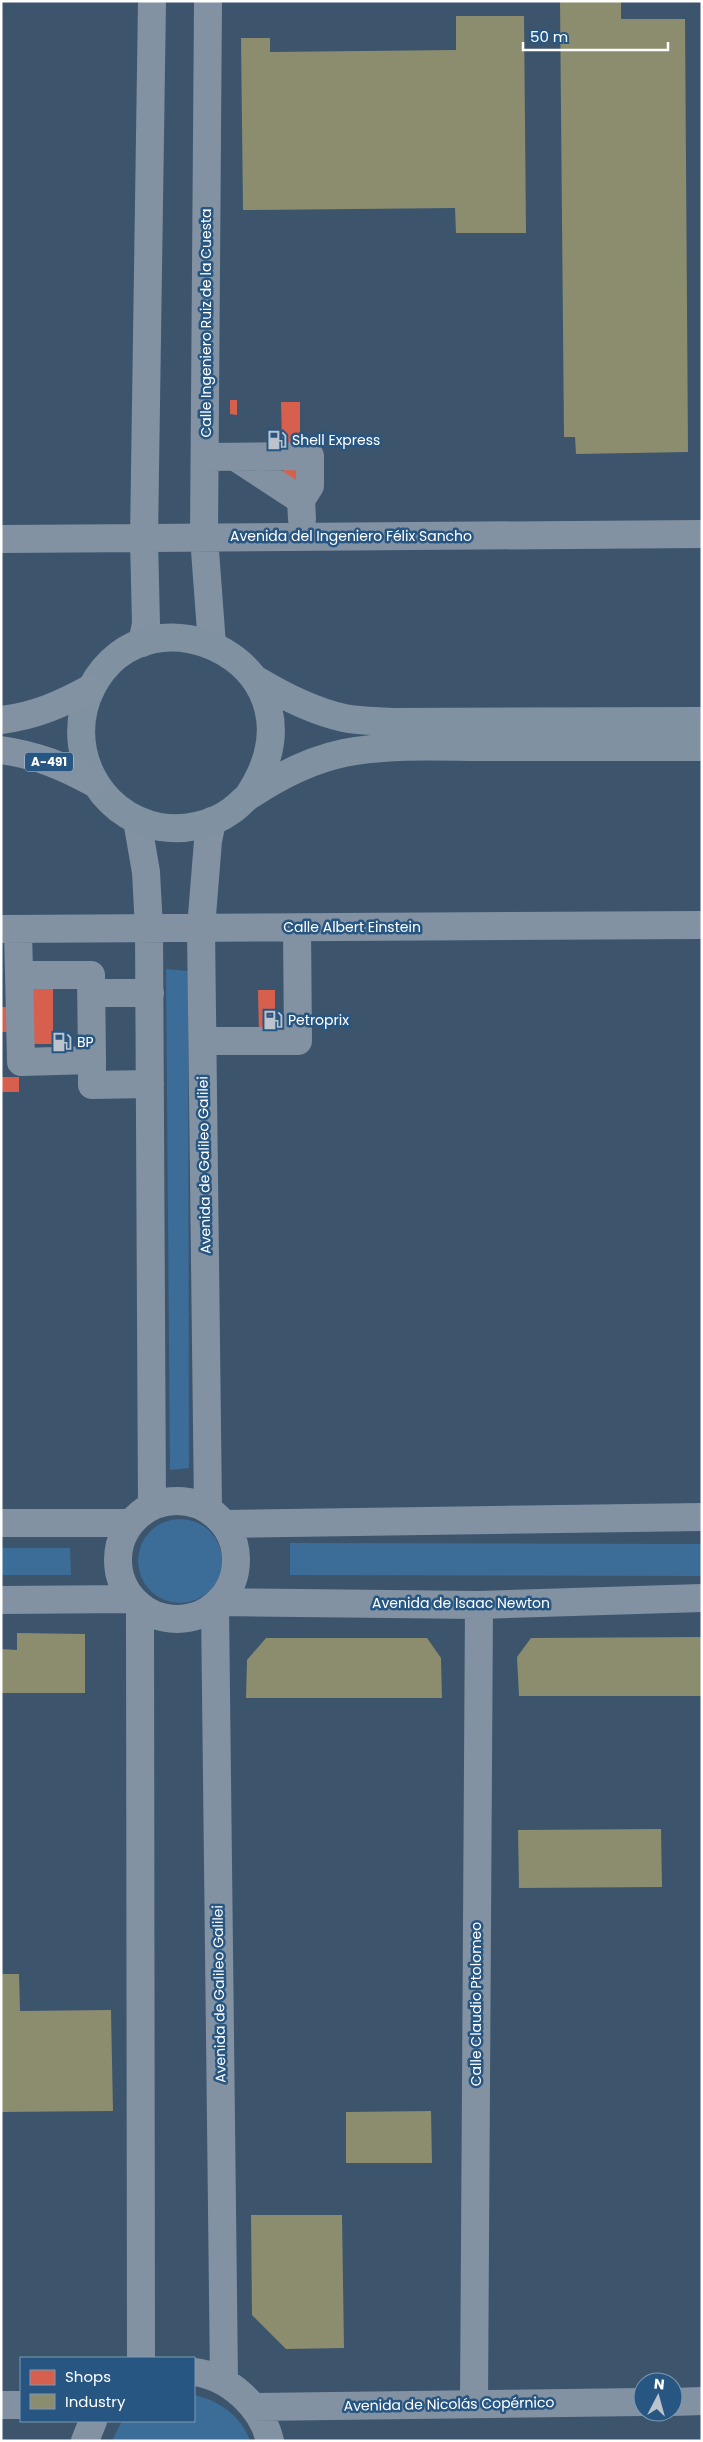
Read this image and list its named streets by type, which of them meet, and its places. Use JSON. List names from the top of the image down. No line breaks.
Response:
{"streets":{"main road":["Calle Ingeniero Ruiz de la Cuesta","Avenida del Ingeniero Félix Sancho","A-491","Calle Albert Einstein","Avenida de Galileo Galilei","Avenida de Isaac Newton","Calle Claudio Ptolomeo","Avenida de Nicolás Copérnico"]},"crossings":[["Calle Ingeniero Ruiz de la Cuesta","Avenida del Ingeniero Félix Sancho"],["Calle Ingeniero Ruiz de la Cuesta","A-491"],["A-491","Avenida de Galileo Galilei"],["Calle Albert Einstein","Avenida de Galileo Galilei"],["Avenida de Galileo Galilei","Avenida de Isaac Newton"],["Avenida de Isaac Newton","Calle Claudio Ptolomeo"],["Calle Claudio Ptolomeo","Avenida de Nicolás Copérnico"]],"places":{"fuel station":["Shell Express","Petroprix","BP"]},"legend":["Shops","Industry"],"scale_bar":"50 m","north":"top"}
